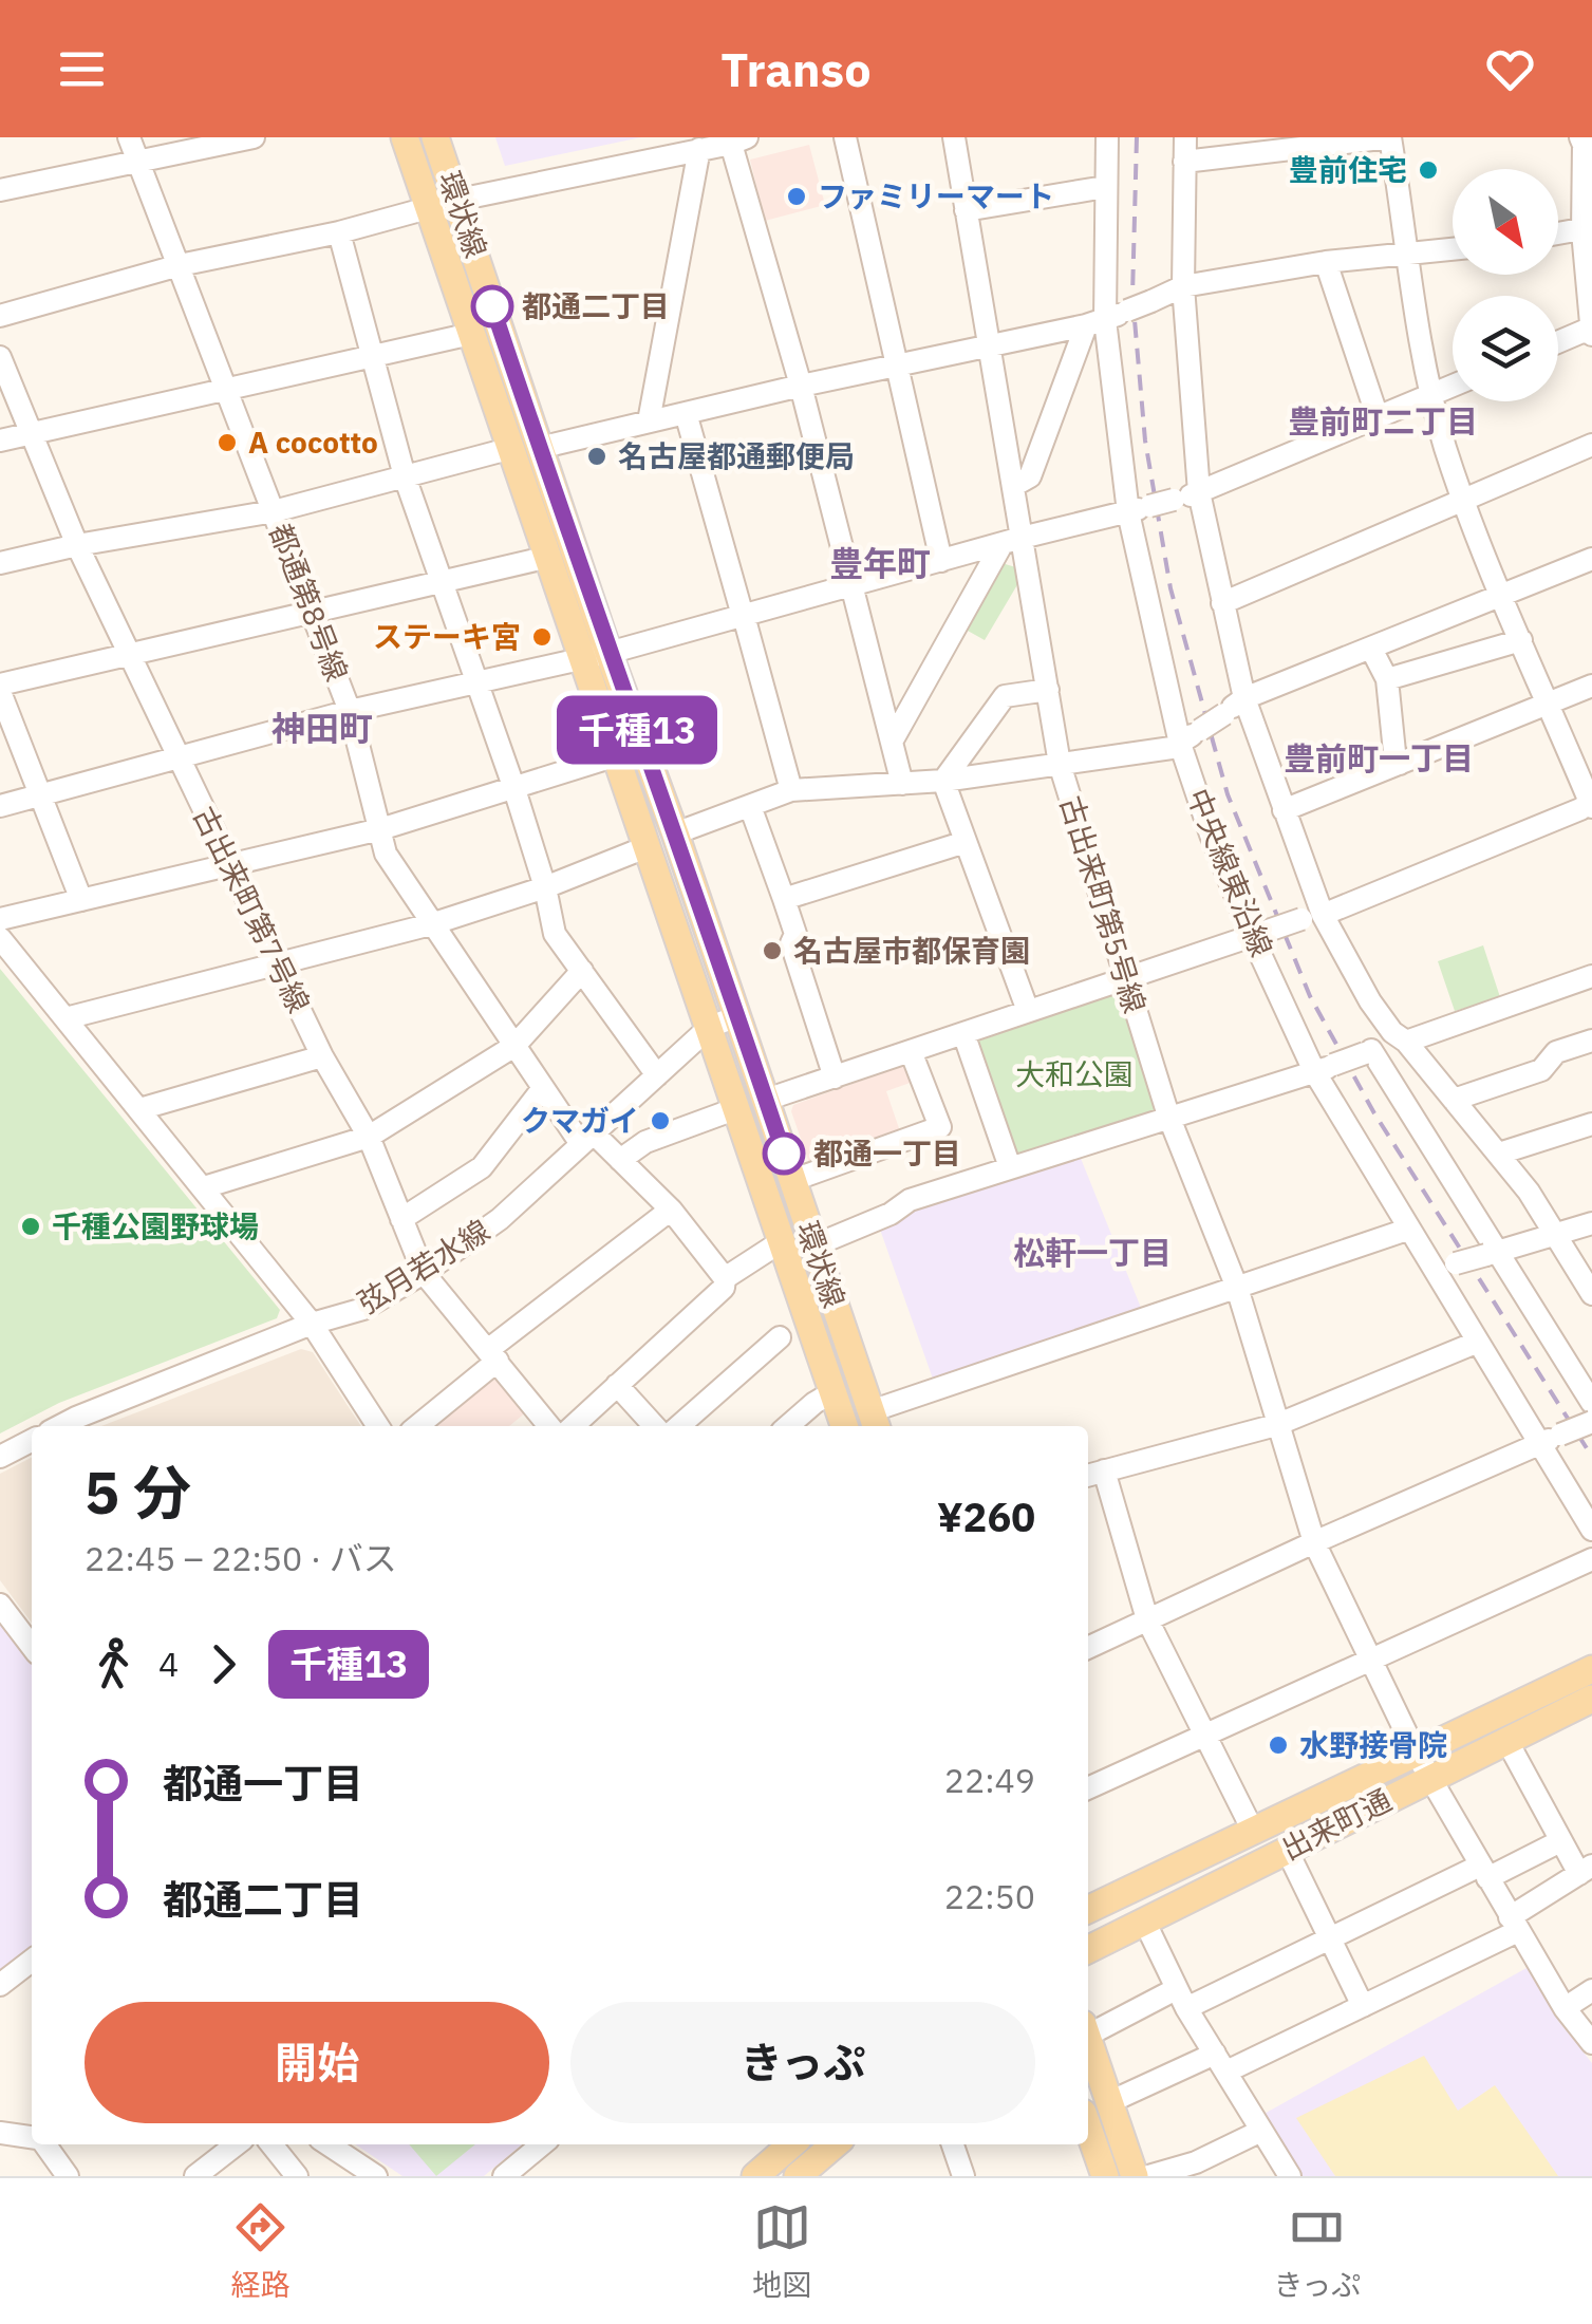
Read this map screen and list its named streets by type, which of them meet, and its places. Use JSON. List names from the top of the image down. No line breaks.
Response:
{"streets":{"main road":["環状線","出来町通"],"street":["都通第8号線","中央線東沿線","古出来町第5号線","古出来町第7号線","弦月若水線"]},"crossings":[["環状線","弦月若水線"],["都通第8号線","弦月若水線"],["古出来町第5号線","出来町通"],["古出来町第7号線","弦月若水線"]],"districts":["豊前町二丁目","豊年町","神田町","豊前町一丁目","松軒一丁目"],"parks":["大和公園"],"places":["豊前住宅","ファミリーマート","都通二丁目","A cocotto","名古屋都通郵便局","ステーキ宮","名古屋市都保育園","クマガイ","都通一丁目","千種公園野球場","水野接骨院"],"lines":["bus line 千種13"],"north":"bottom right","page":{"header":"Transo","on_map":"千種13","heading":["5 分","22:45 – 22:50 · バス","¥260"],"legs":["4","千種13"],"list":[{"name":"都通一丁目","value":"22:49"},{"name":"都通二丁目","value":"22:50"}],"buttons":["開始","きっぷ"],"tabs":["経路","地図","きっぷ"]}}
